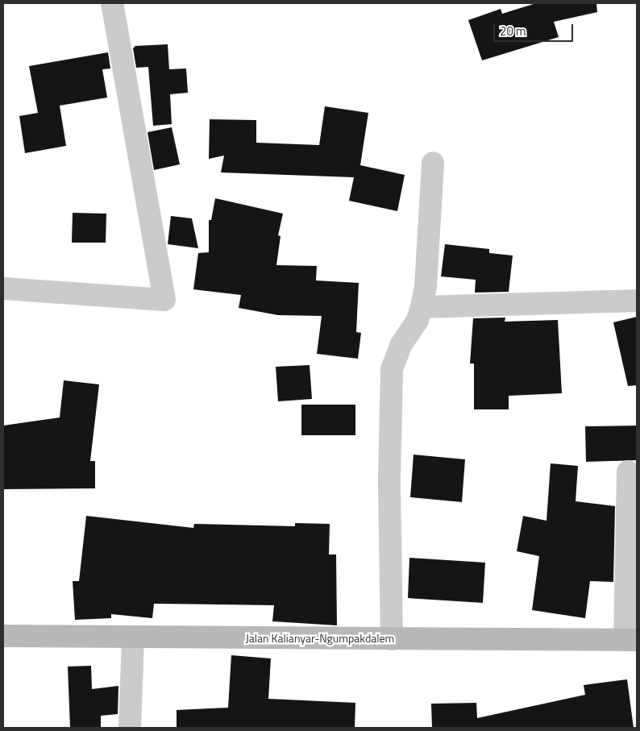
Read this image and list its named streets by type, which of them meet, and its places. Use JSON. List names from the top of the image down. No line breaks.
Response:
{"streets":{"street":["Jalan Kalianyar-Ngumpakdalem"]},"scale_bar":"20 m"}
